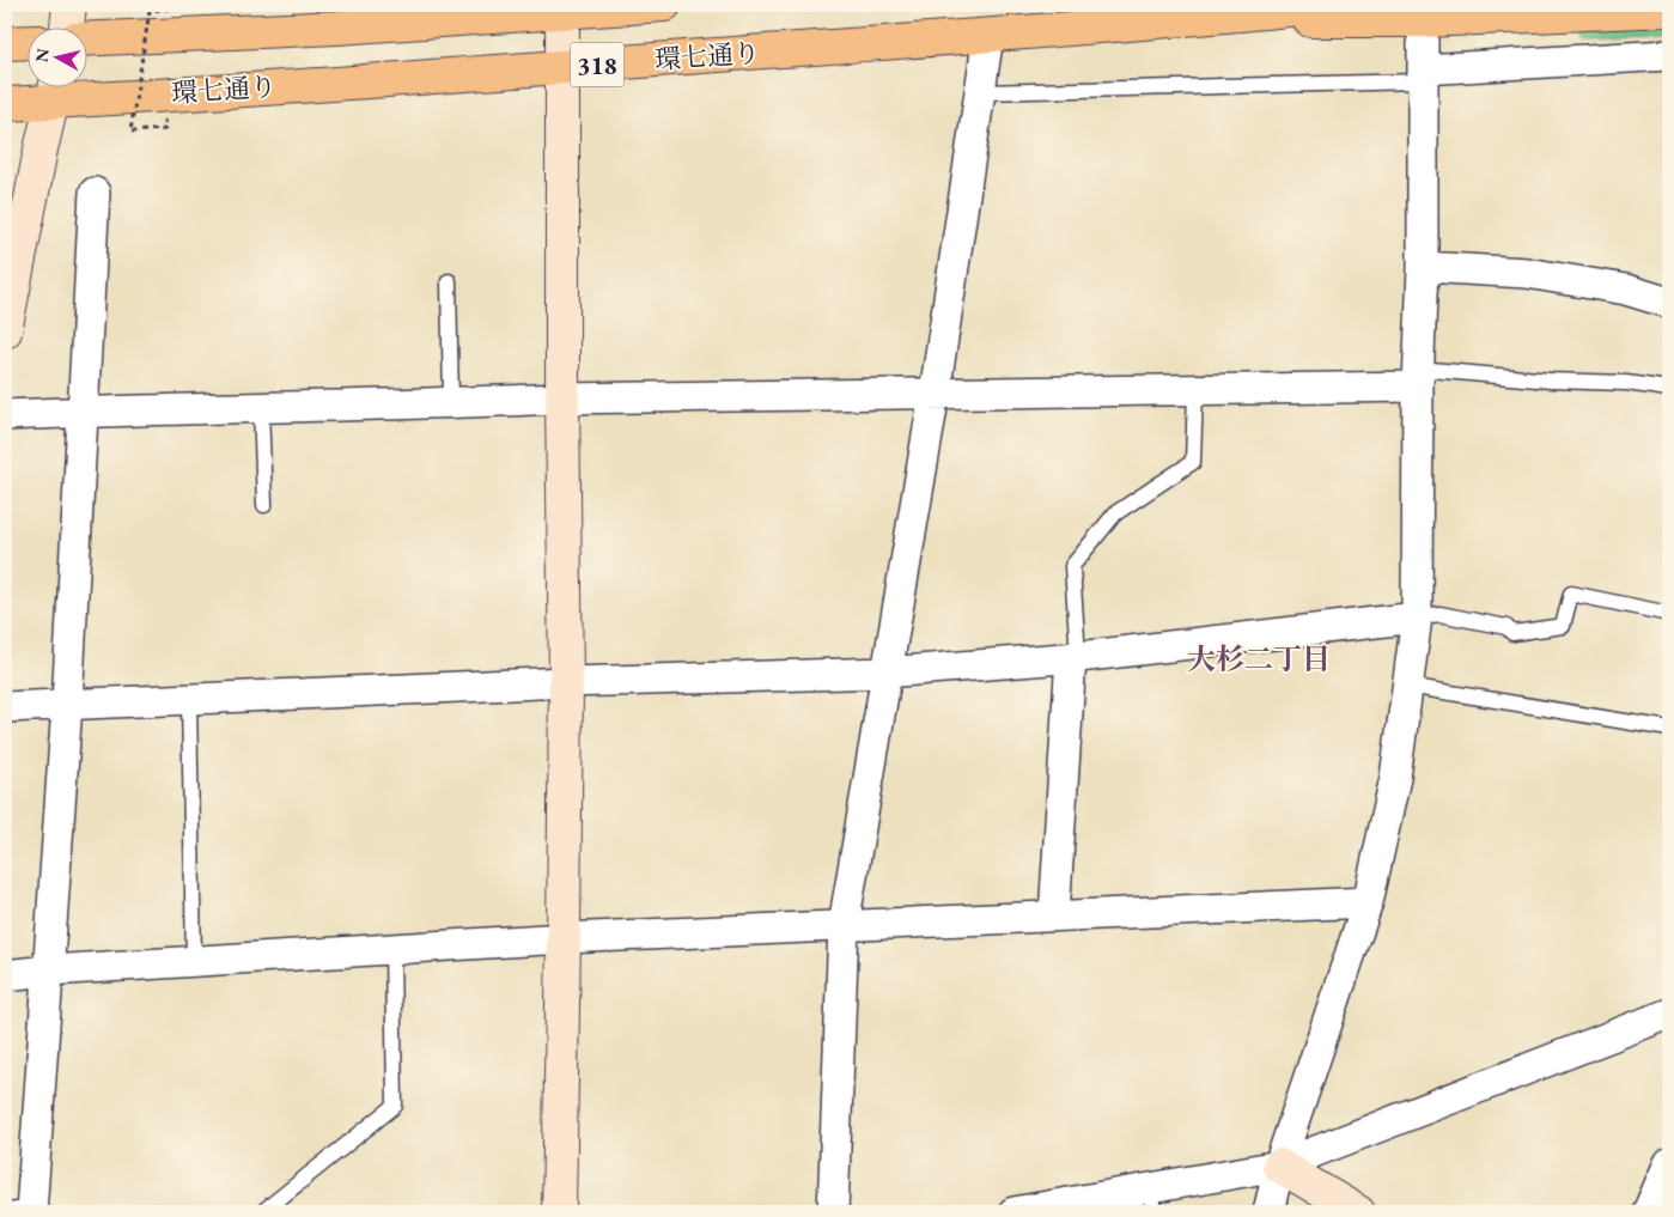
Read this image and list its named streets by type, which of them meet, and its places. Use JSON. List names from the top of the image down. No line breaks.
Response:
{"streets":{"main road":["環七通り","318"]},"districts":["大杉二丁目"],"north":"left"}
